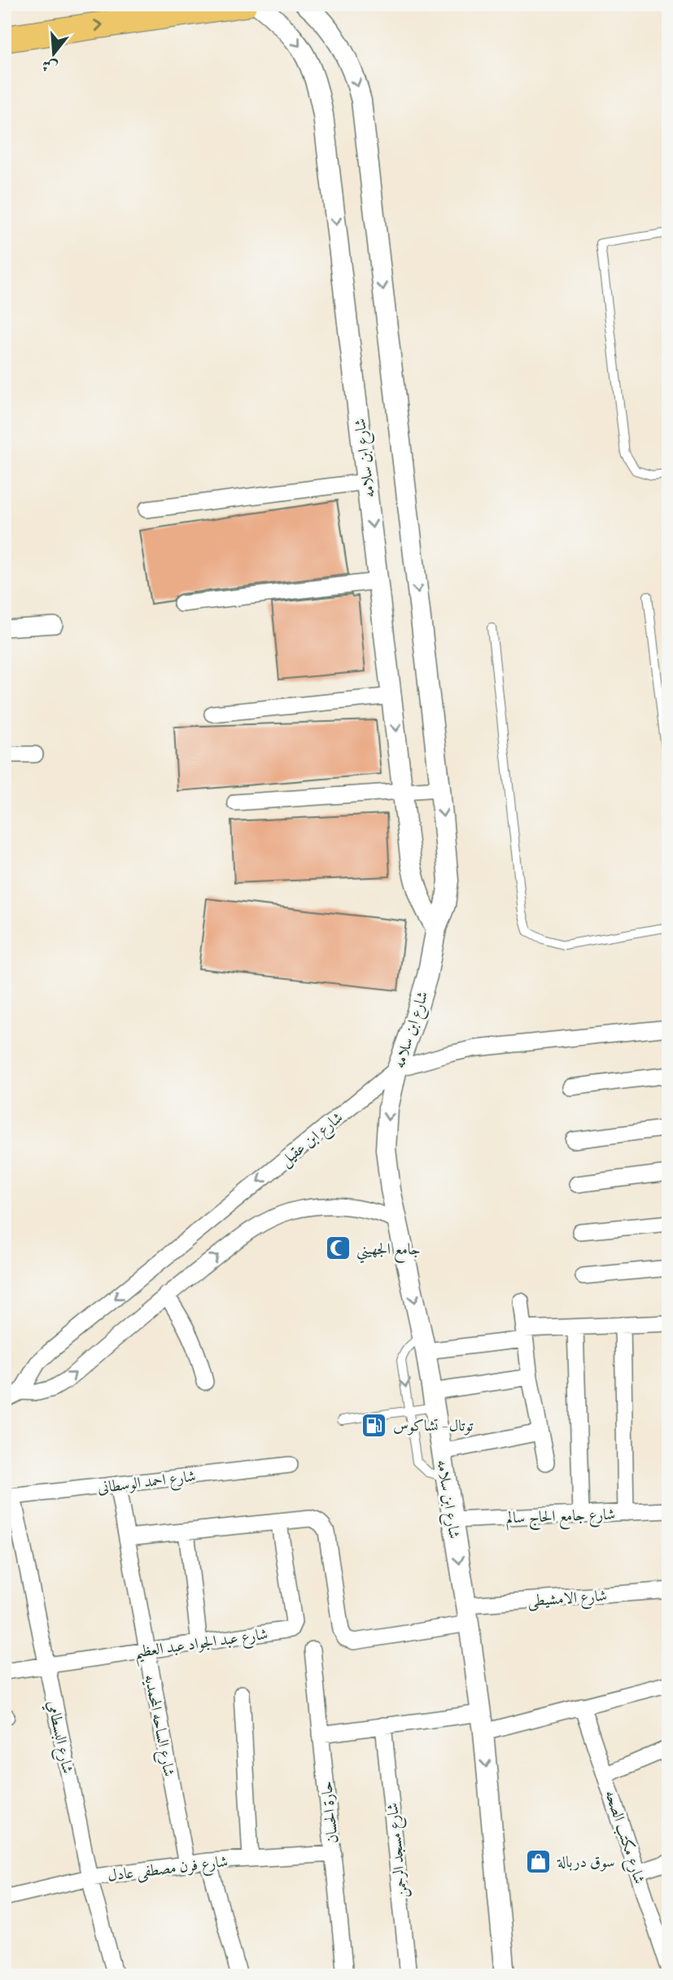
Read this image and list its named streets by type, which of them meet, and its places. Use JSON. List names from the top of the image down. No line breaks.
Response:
{"streets":{"street":["شارع ابن سلامه","شارع ابن عقيل","شارع احمد الوسطانى","شارع جامع الحاج سالم","شارع الامشيطى","شارع عبد الجواد عبد العظيم","شارع الساحه المحمديه","شارع البسطامي","حارة الحسان","شارع مكتب الصحه","شارع مسجد الرحمن","شارع فرن مصطفى عادل"]},"crossings":[["شارع ابن سلامه","شارع ابن عقيل"],["شارع ابن سلامه","شارع جامع الحاج سالم"],["شارع ابن سلامه","شارع الامشيطى"],["شارع احمد الوسطانى","شارع الساحه المحمديه"],["شارع احمد الوسطانى","شارع البسطامي"],["شارع الامشيطى","شارع عبد الجواد عبد العظيم"],["شارع عبد الجواد عبد العظيم","شارع الساحه المحمديه"],["شارع عبد الجواد عبد العظيم","شارع البسطامي"],["شارع الساحه المحمديه","شارع فرن مصطفى عادل"],["شارع البسطامي","شارع فرن مصطفى عادل"],["حارة الحسان","شارع فرن مصطفى عادل"]],"one_way":["شارع ابن سلامه"],"places":{"mosque":["جامع الجهيني"],"fuel station":["توتال - تشاكوس"],"shop":["سوق دربالة"]},"north":"bottom"}
